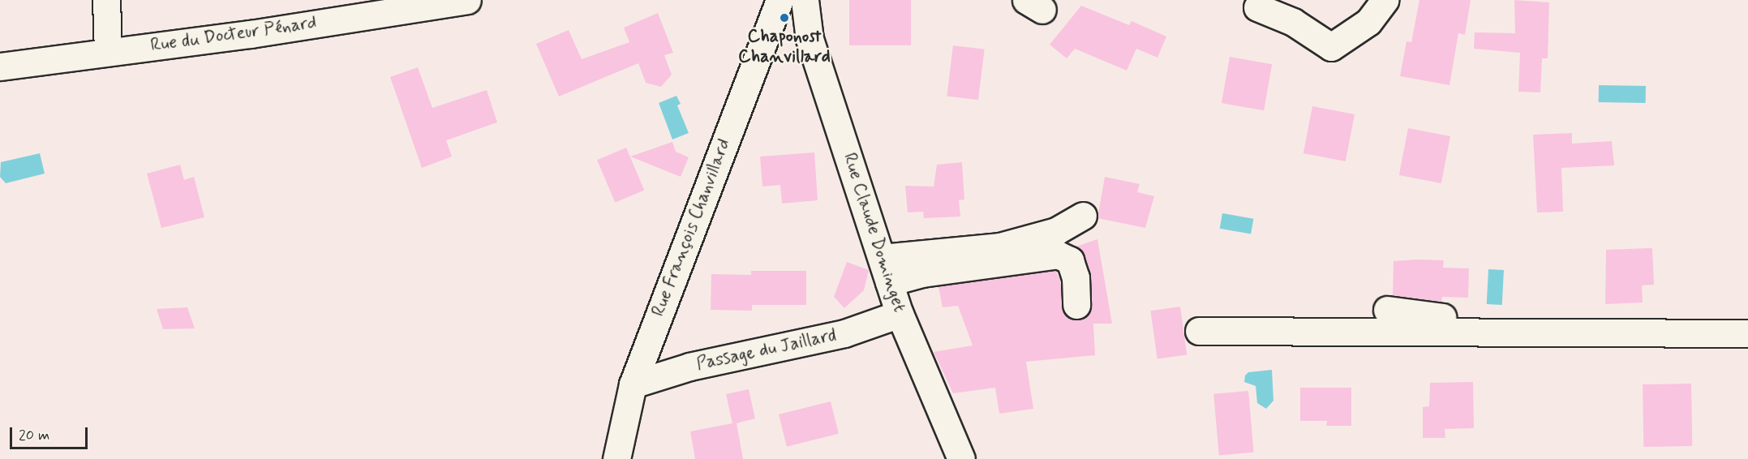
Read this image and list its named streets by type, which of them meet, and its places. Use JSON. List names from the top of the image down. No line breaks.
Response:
{"streets":{"street":["Rue du Docteur Pénard","Rue François Chanvillard","Rue Claude Dominget","Passage du Jaillard"]},"crossings":[["Rue François Chanvillard","Passage du Jaillard"],["Rue Claude Dominget","Passage du Jaillard"]],"places":["Chaponost Chanvillard"],"scale_bar":"20 m"}
